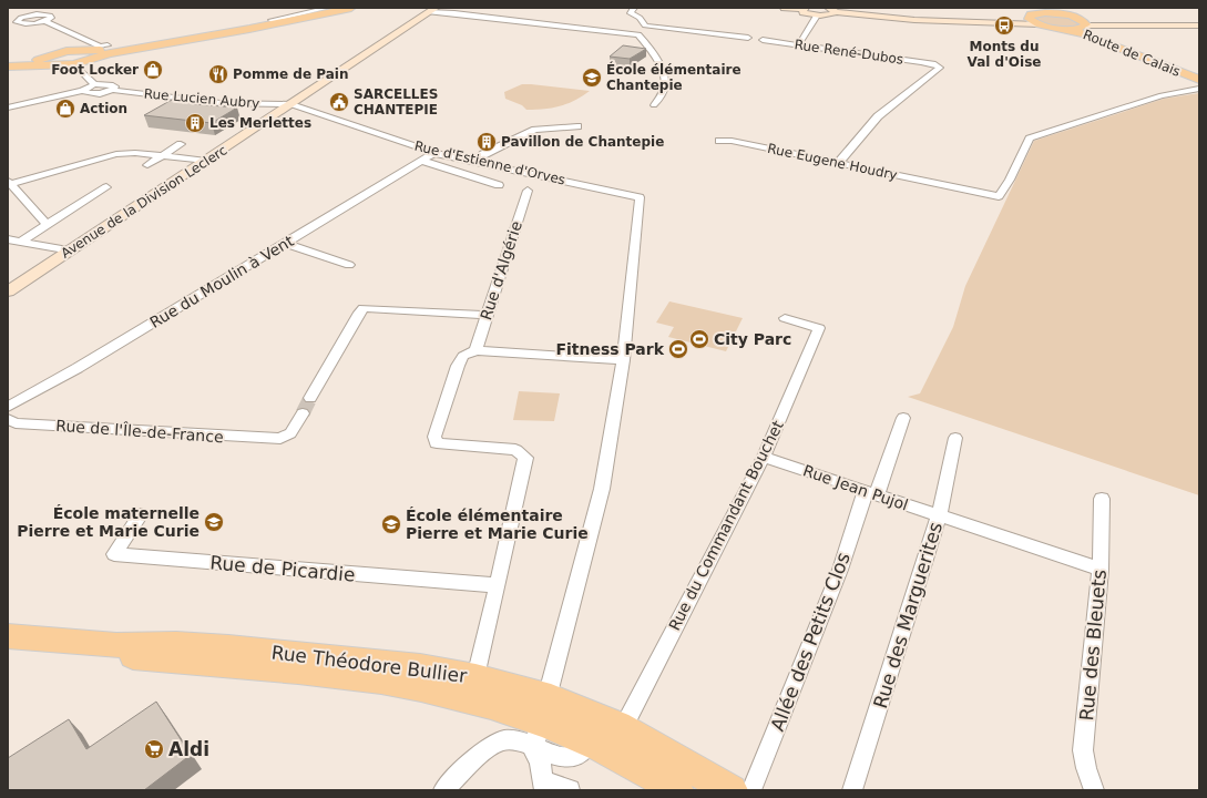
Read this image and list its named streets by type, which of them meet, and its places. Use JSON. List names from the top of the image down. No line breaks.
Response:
{"streets":{"main road":["Route de Calais","Avenue de la Division Leclerc","Rue Théodore Bullier"],"street":["Rue René-Dubos","Rue Lucien Aubry","Rue Eugene Houdry","Rue d'Estienne d'Orves","Rue d'Algérie","Rue du Moulin à Vent","Rue de l'Île-de-France","Rue Jean Pujol","Rue du Commandant Bouchet","Rue de Picardie","Rue des Marguerites","Allée des Petits Clos","Rue des Bleuets"]},"crossings":[["Rue René-Dubos","Rue Eugene Houdry"],["Rue Lucien Aubry","Rue d'Estienne d'Orves"],["Rue Lucien Aubry","Avenue de la Division Leclerc"],["Rue d'Estienne d'Orves","Avenue de la Division Leclerc"],["Rue d'Estienne d'Orves","Rue du Moulin à Vent"],["Rue Jean Pujol","Rue du Commandant Bouchet"],["Rue Jean Pujol","Rue des Marguerites"],["Rue Jean Pujol","Allée des Petits Clos"],["Rue Jean Pujol","Rue des Bleuets"],["Rue du Commandant Bouchet","Rue Théodore Bullier"]],"places":{"bus stop":["Monts du Val d'Oise"],"shop":["Foot Locker","Action"],"restaurant":["Pomme de Pain"],"school or university":["École élémentaire Chantepie","École maternelle Pierre et Marie Curie","École élémentaire Pierre et Marie Curie"],"public building":["SARCELLES CHANTEPIE"],"building":["Les Merlettes","Pavillon de Chantepie"],"sports":["City Parc","Fitness Park"],"supermarket":["Aldi"]}}
